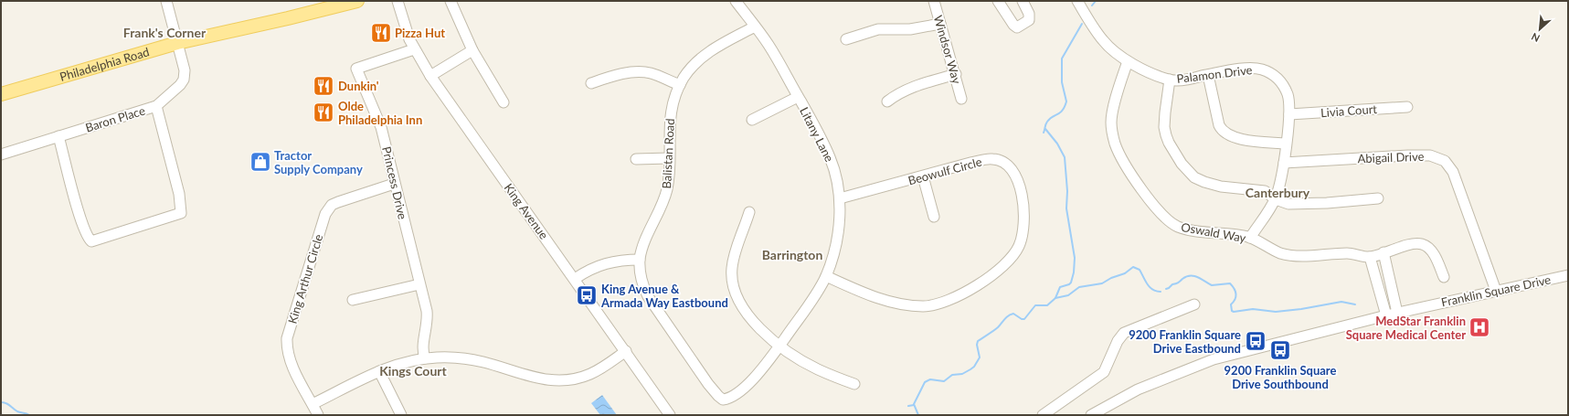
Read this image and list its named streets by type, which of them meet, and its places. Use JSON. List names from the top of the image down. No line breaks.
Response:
{"streets":{"main road":["Philadelphia Road"],"street":["Windsor Way","Palamon Drive","Livia Court","Baron Place","Litany Lane","Balistan Road","Abigail Drive","Beowulf Circle","Princess Drive","King Avenue","Oswald Way","King Arthur Circle","Franklin Square Drive"]},"crossings":[["Philadelphia Road","Baron Place"],["Palamon Drive","Livia Court"],["Palamon Drive","Abigail Drive"],["Palamon Drive","Oswald Way"],["Litany Lane","Balistan Road"],["Litany Lane","Beowulf Circle"],["Abigail Drive","Franklin Square Drive"],["Princess Drive","King Avenue"],["Princess Drive","King Arthur Circle"]],"districts":["Frank's Corner","Canterbury","Barrington","Kings Court"],"places":{"restaurant":["Pizza Hut","Dunkin'","Olde Philadelphia Inn"],"shop":["Tractor Supply Company"],"bus stop":["King Avenue & Armada Way Eastbound","9200 Franklin Square Drive Eastbound","9200 Franklin Square Drive Southbound"],"hospital":["MedStar Franklin Square Medical Center"]},"north":"bottom left"}
